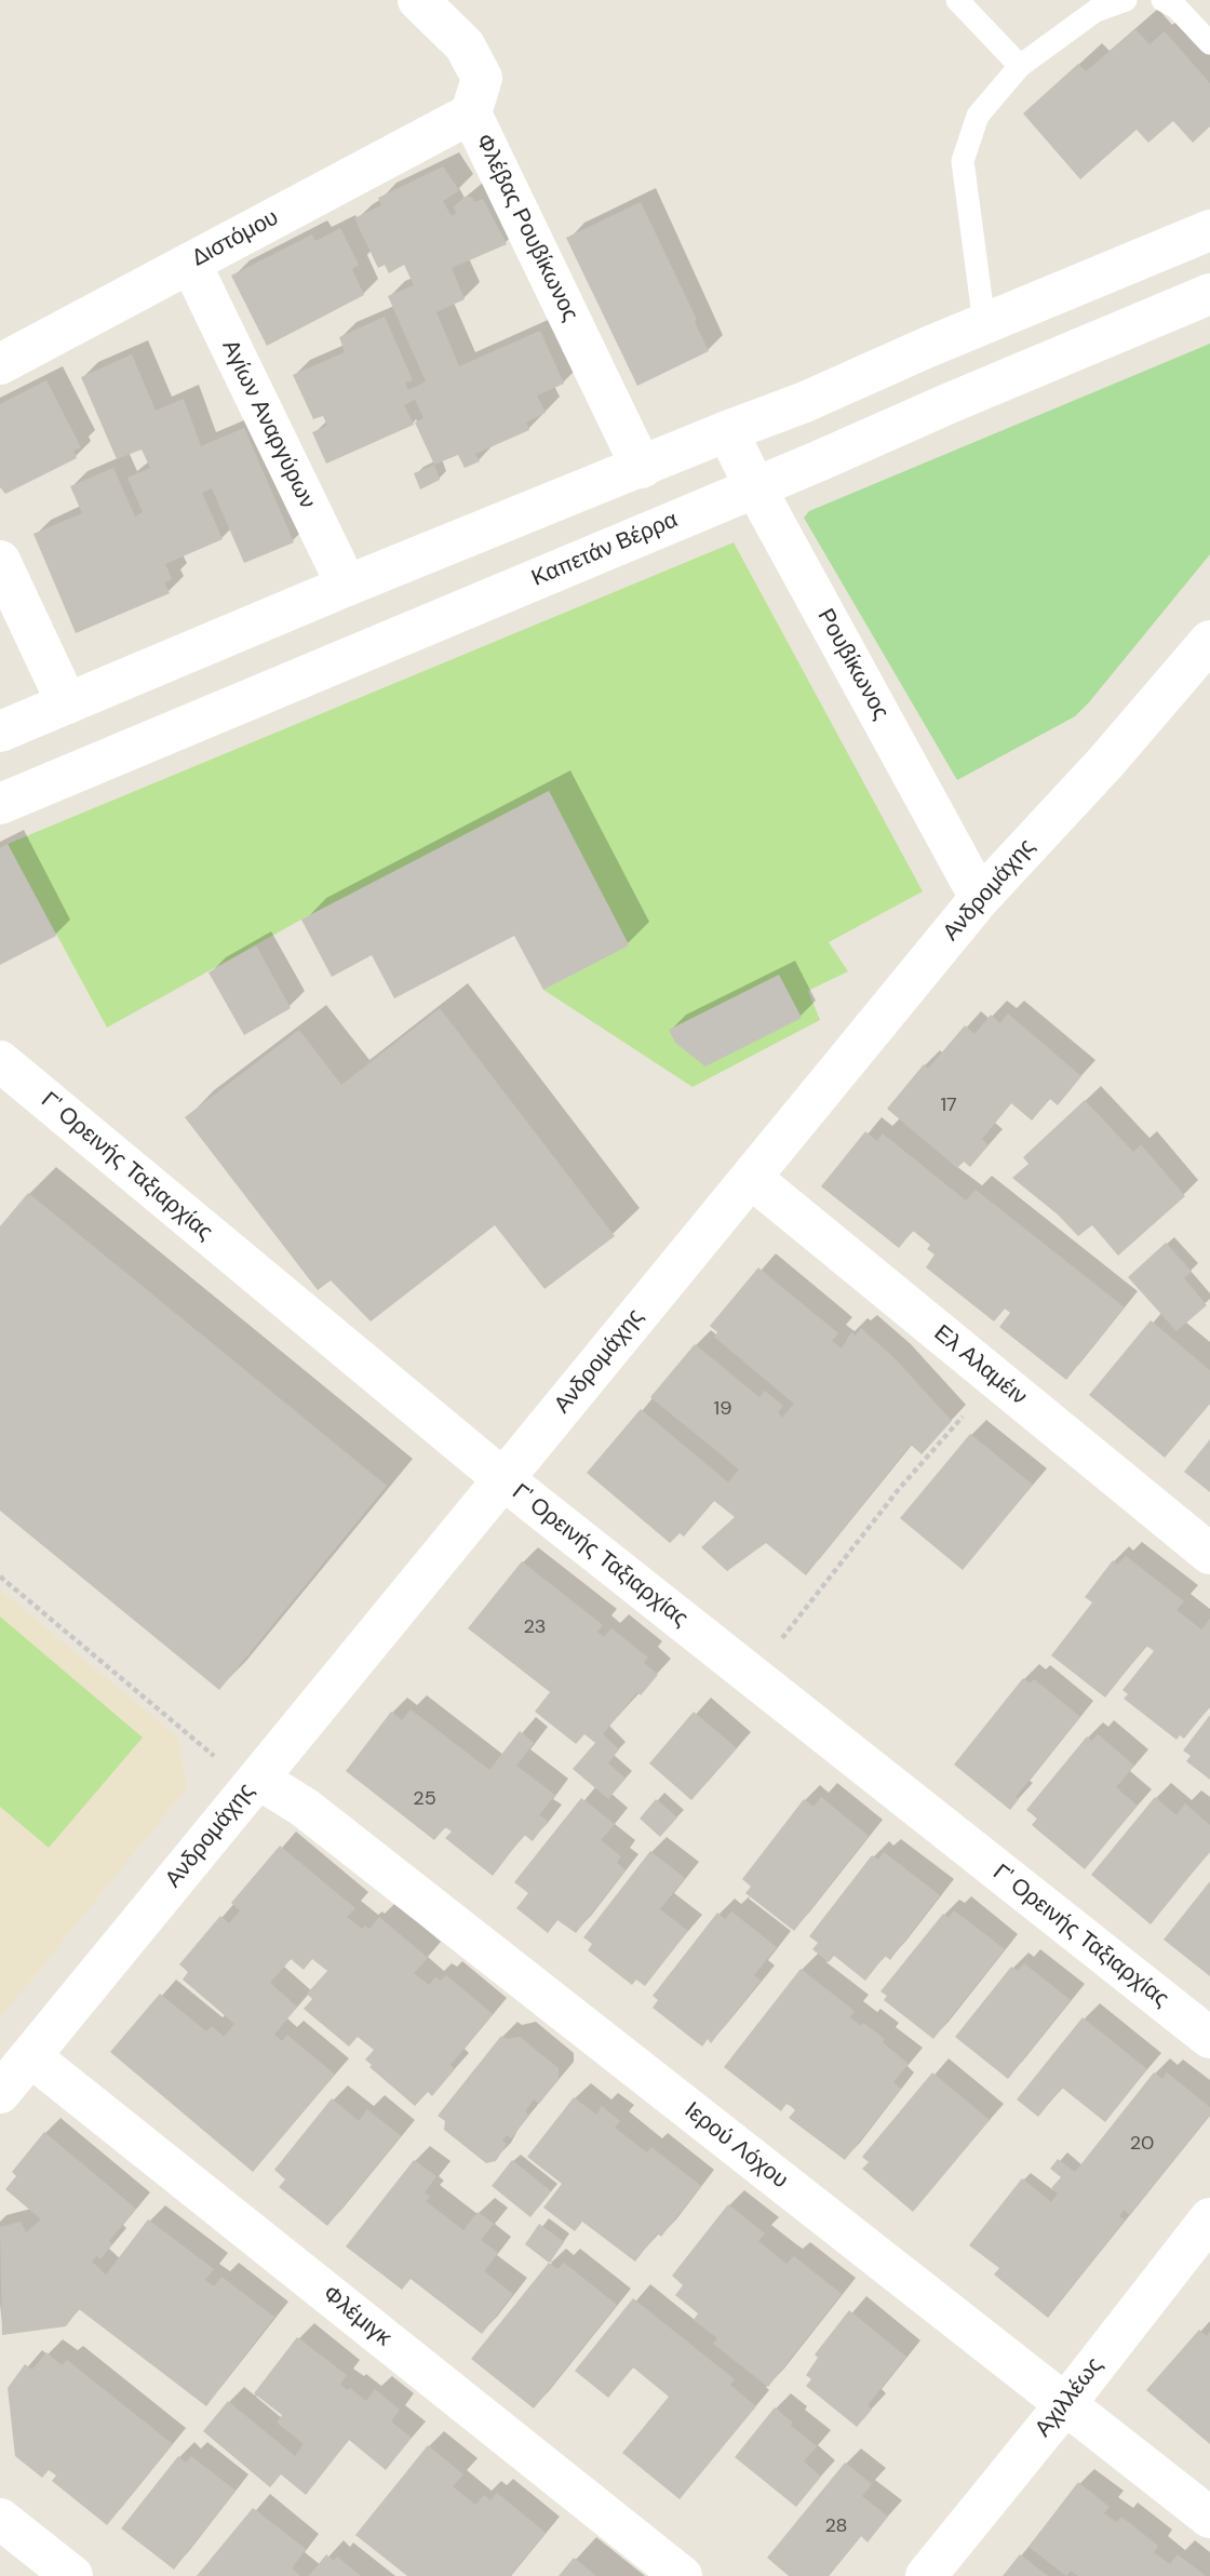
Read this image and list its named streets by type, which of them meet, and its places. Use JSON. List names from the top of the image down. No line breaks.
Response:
{"streets":{"street":["Φλέβας Ρουβίκωνος","Διστόμου","Αγίων Αναργύρων","Καπετάν Βέρρα","Ρουβίκωνος","Ανδρομάχης","Γ' Ορεινής Ταξιαρχίας","Ελ Αλαμέιν","Ιερού Λόχου","Φλέμιγκ","Αχιλλέως"]},"crossings":[["Φλέβας Ρουβίκωνος","Διστόμου"],["Διστόμου","Αγίων Αναργύρων"],["Καπετάν Βέρρα","Ρουβίκωνος"],["Ρουβίκωνος","Ανδρομάχης"],["Ανδρομάχης","Γ' Ορεινής Ταξιαρχίας"],["Ανδρομάχης","Ελ Αλαμέιν"],["Ανδρομάχης","Ιερού Λόχου"],["Ανδρομάχης","Φλέμιγκ"],["Ιερού Λόχου","Αχιλλέως"]],"house_numbers":["17","19","23","25","20","28"]}
